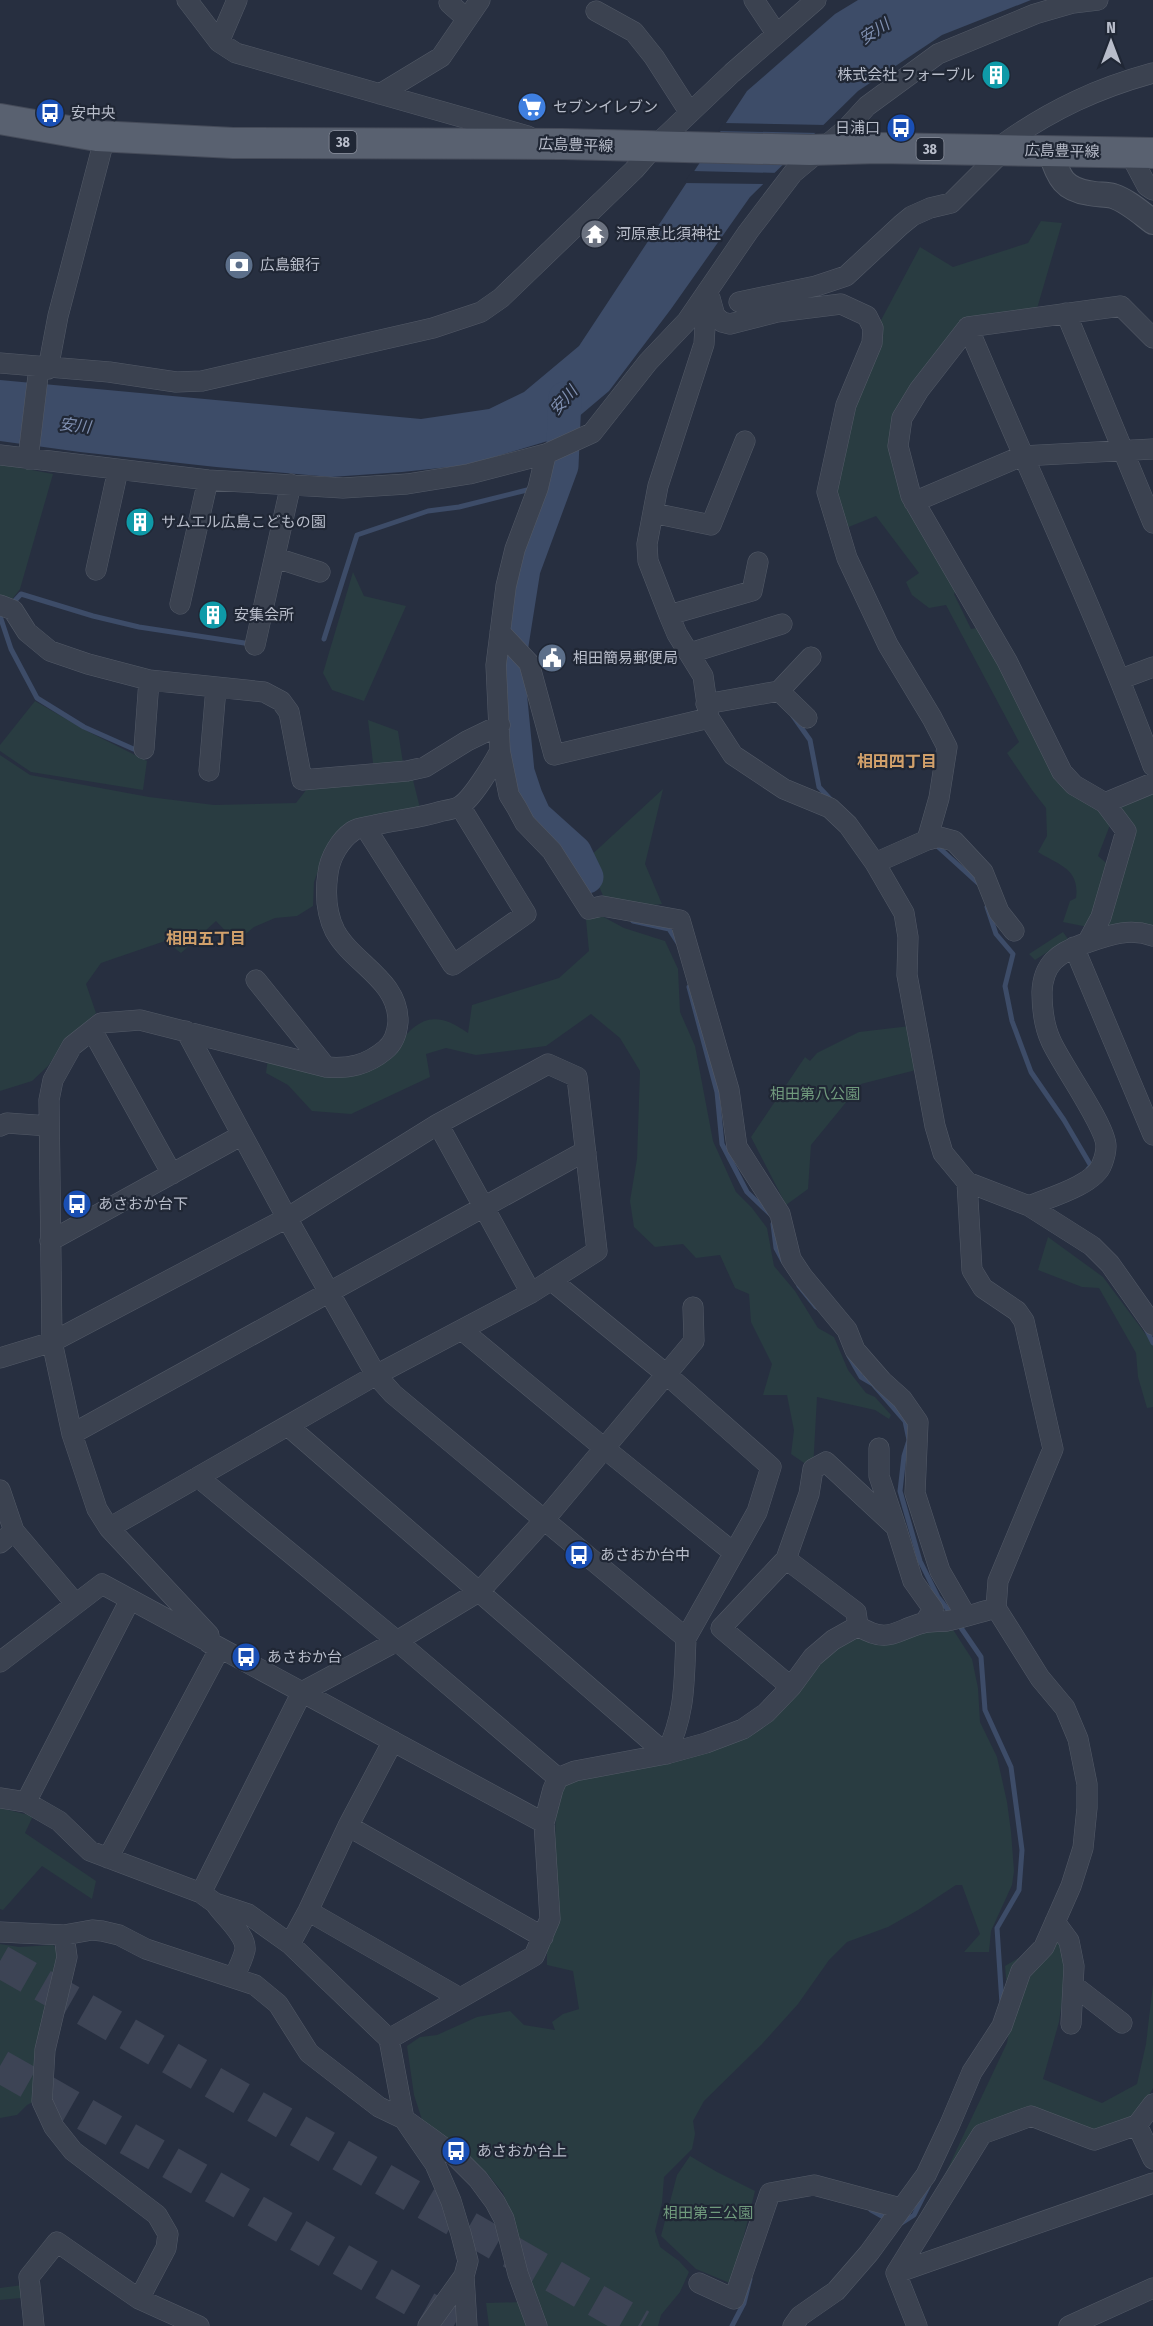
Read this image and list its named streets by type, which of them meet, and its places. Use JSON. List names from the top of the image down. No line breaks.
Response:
{"streets":{"main road":["38","広島豊平線"]},"districts":["相田四丁目","相田五丁目"],"water":["安川"],"parks":["相田第八公園","相田第三公園"],"places":{"building":["株式会社 フォーブル","サムエル広島こどもの園","安集会所"],"supermarket":["セブンイレブン"],"bus stop":["安中央","日浦口","あさおか台下","あさおか台中","あさおか台","あさおか台上"],"temple":["河原恵比須神社"],"bank":["広島銀行"],"public building":["相田簡易郵便局"]},"north":"top"}
